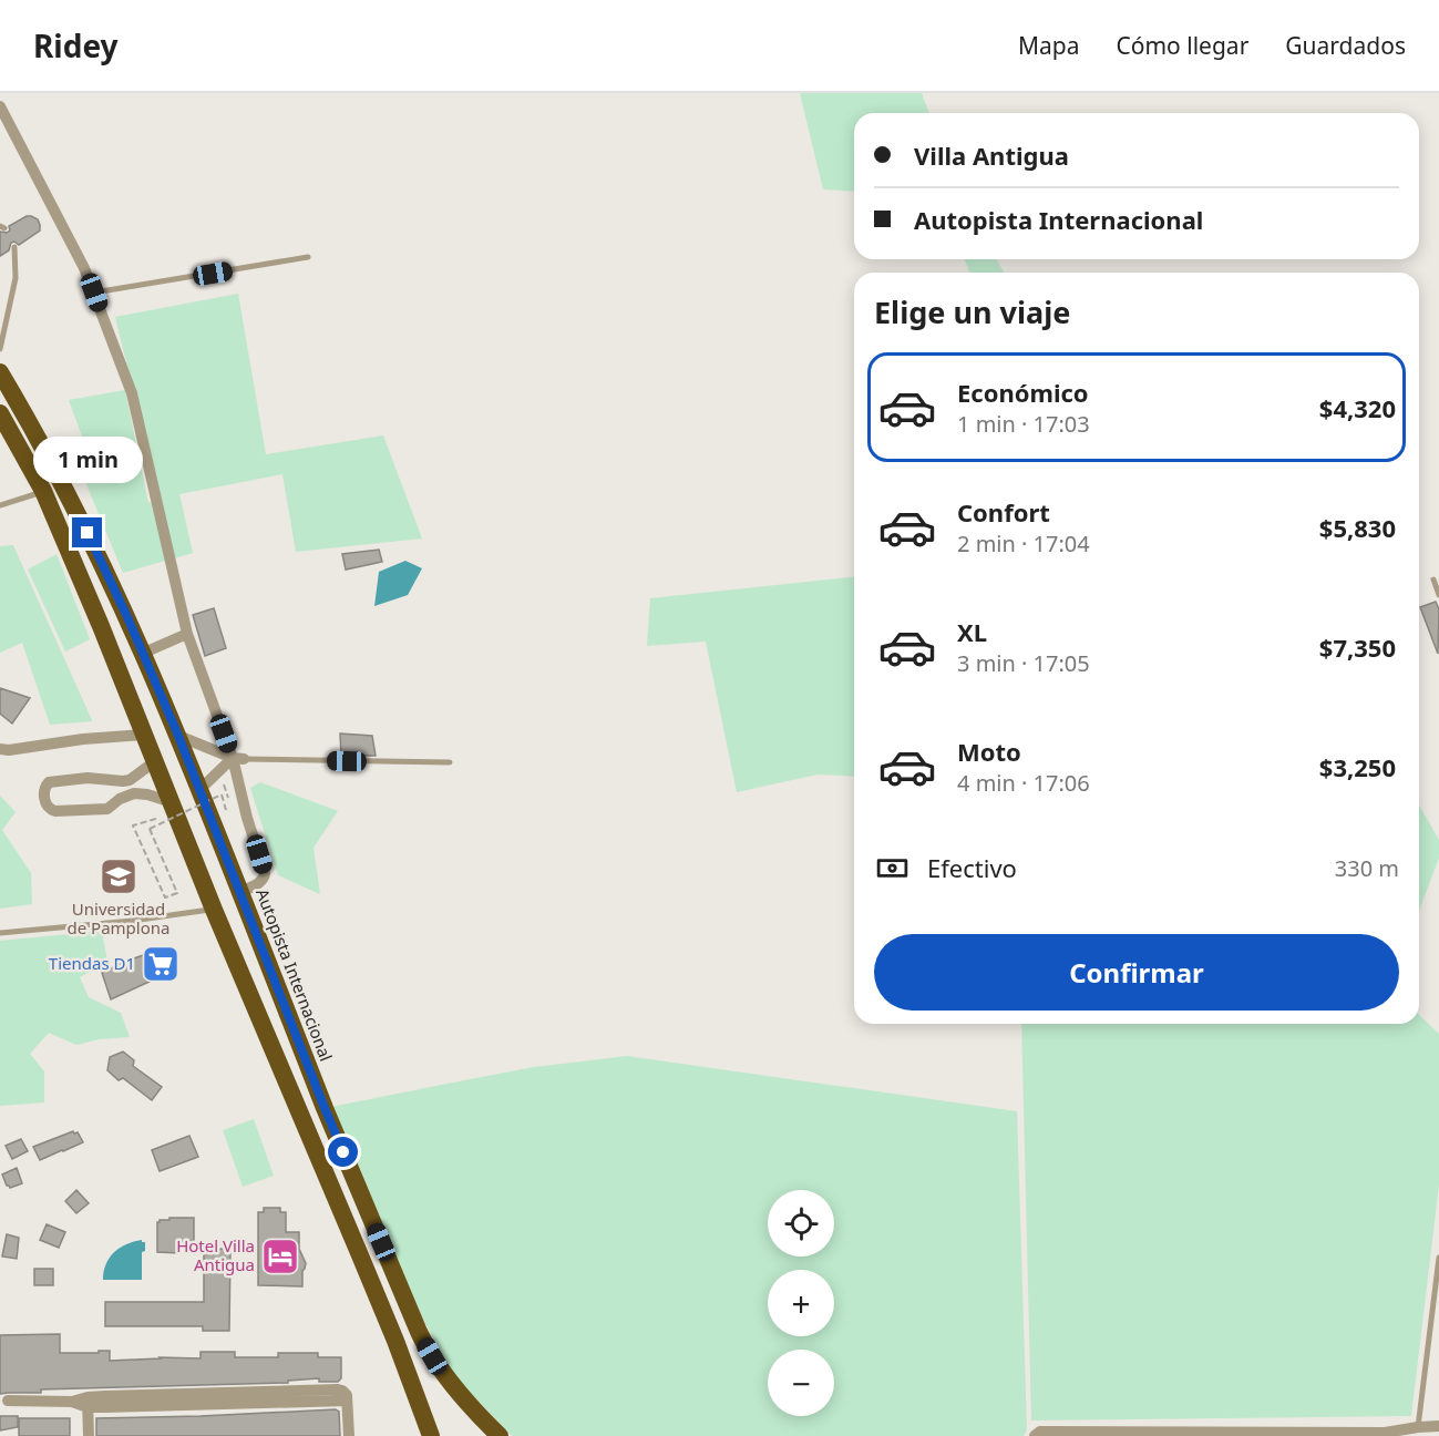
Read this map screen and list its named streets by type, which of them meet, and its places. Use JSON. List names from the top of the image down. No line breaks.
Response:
{"streets":{"highway":["Autopista Internacional"]},"places":{"school or university":["Universidad de Pamplona"],"supermarket":["Tiendas D1"],"hotel":["Hotel Villa Antigua"]},"page":{"header":"Ridey","nav":["Mapa","Cómo llegar","Guardados"],"banner":["Villa Antigua","Autopista Internacional"],"heading":"Elige un viaje","list":[{"name":"Económico","note":"1 min · 17:03","value":"$4,320"},{"name":"Confort","note":"2 min · 17:04","value":"$5,830"},{"name":"XL","note":"3 min · 17:05","value":"$7,350"},{"name":"Moto","note":"4 min · 17:06","value":"$3,250"}],"bubble":"1 min","pay":["Efectivo","330 m"],"buttons":"Confirmar","map_buttons":["+","−"]}}
